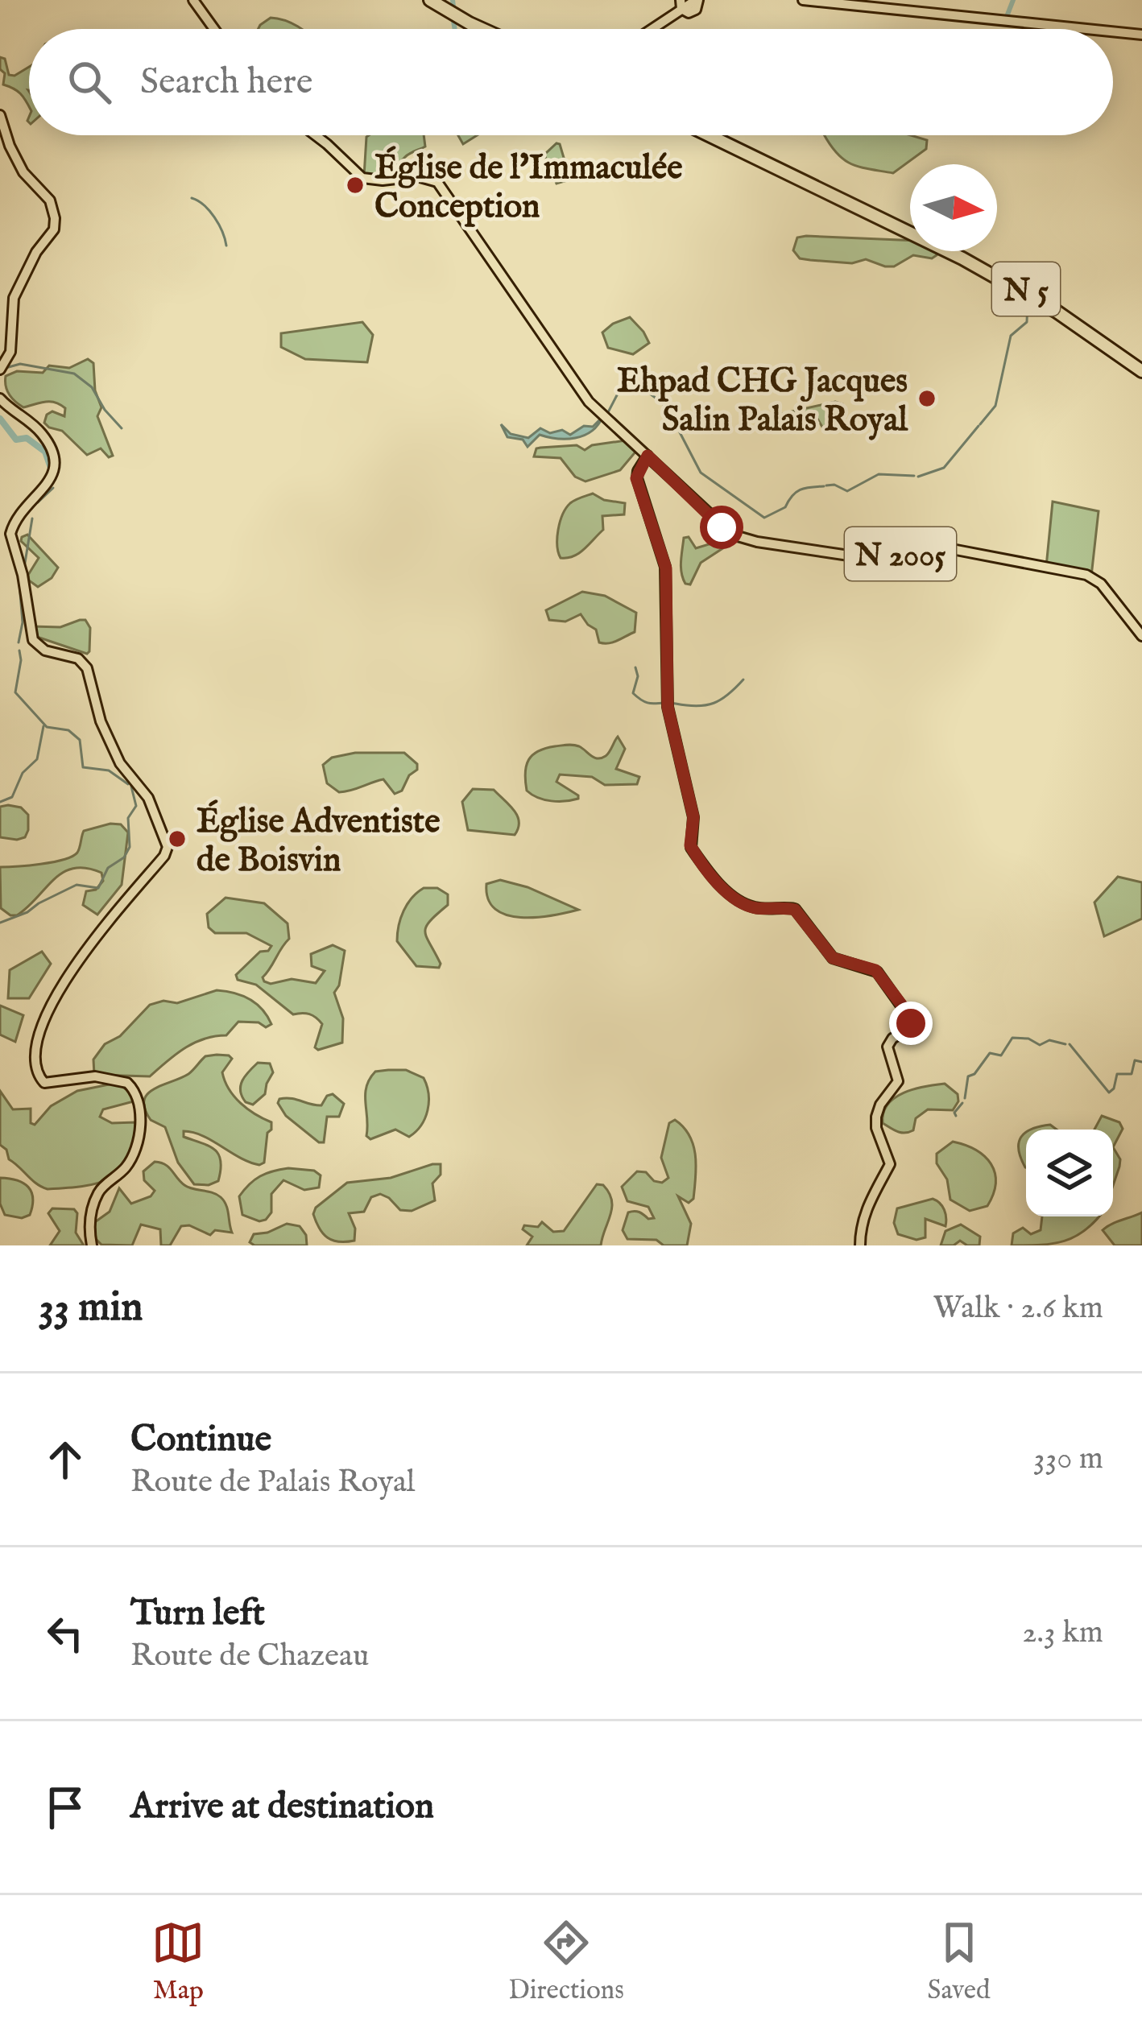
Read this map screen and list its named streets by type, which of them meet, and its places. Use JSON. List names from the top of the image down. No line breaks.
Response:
{"streets":{"highway":["N 5"],"main road":["N 2005"]},"places":["Église de l'Immaculée Conception","Ehpad CHG Jacques Salin Palais Royal","Église Adventiste de Boisvin"],"north":"right","page":{"search":"Search here","heading":["33 min","Walk · 2.6 km"],"list":[["Continue","Route de Palais Royal","330 m"],["Turn left","Route de Chazeau","2.3 km"],"Arrive at destination"],"nav":["Map","Directions","Saved"]}}
